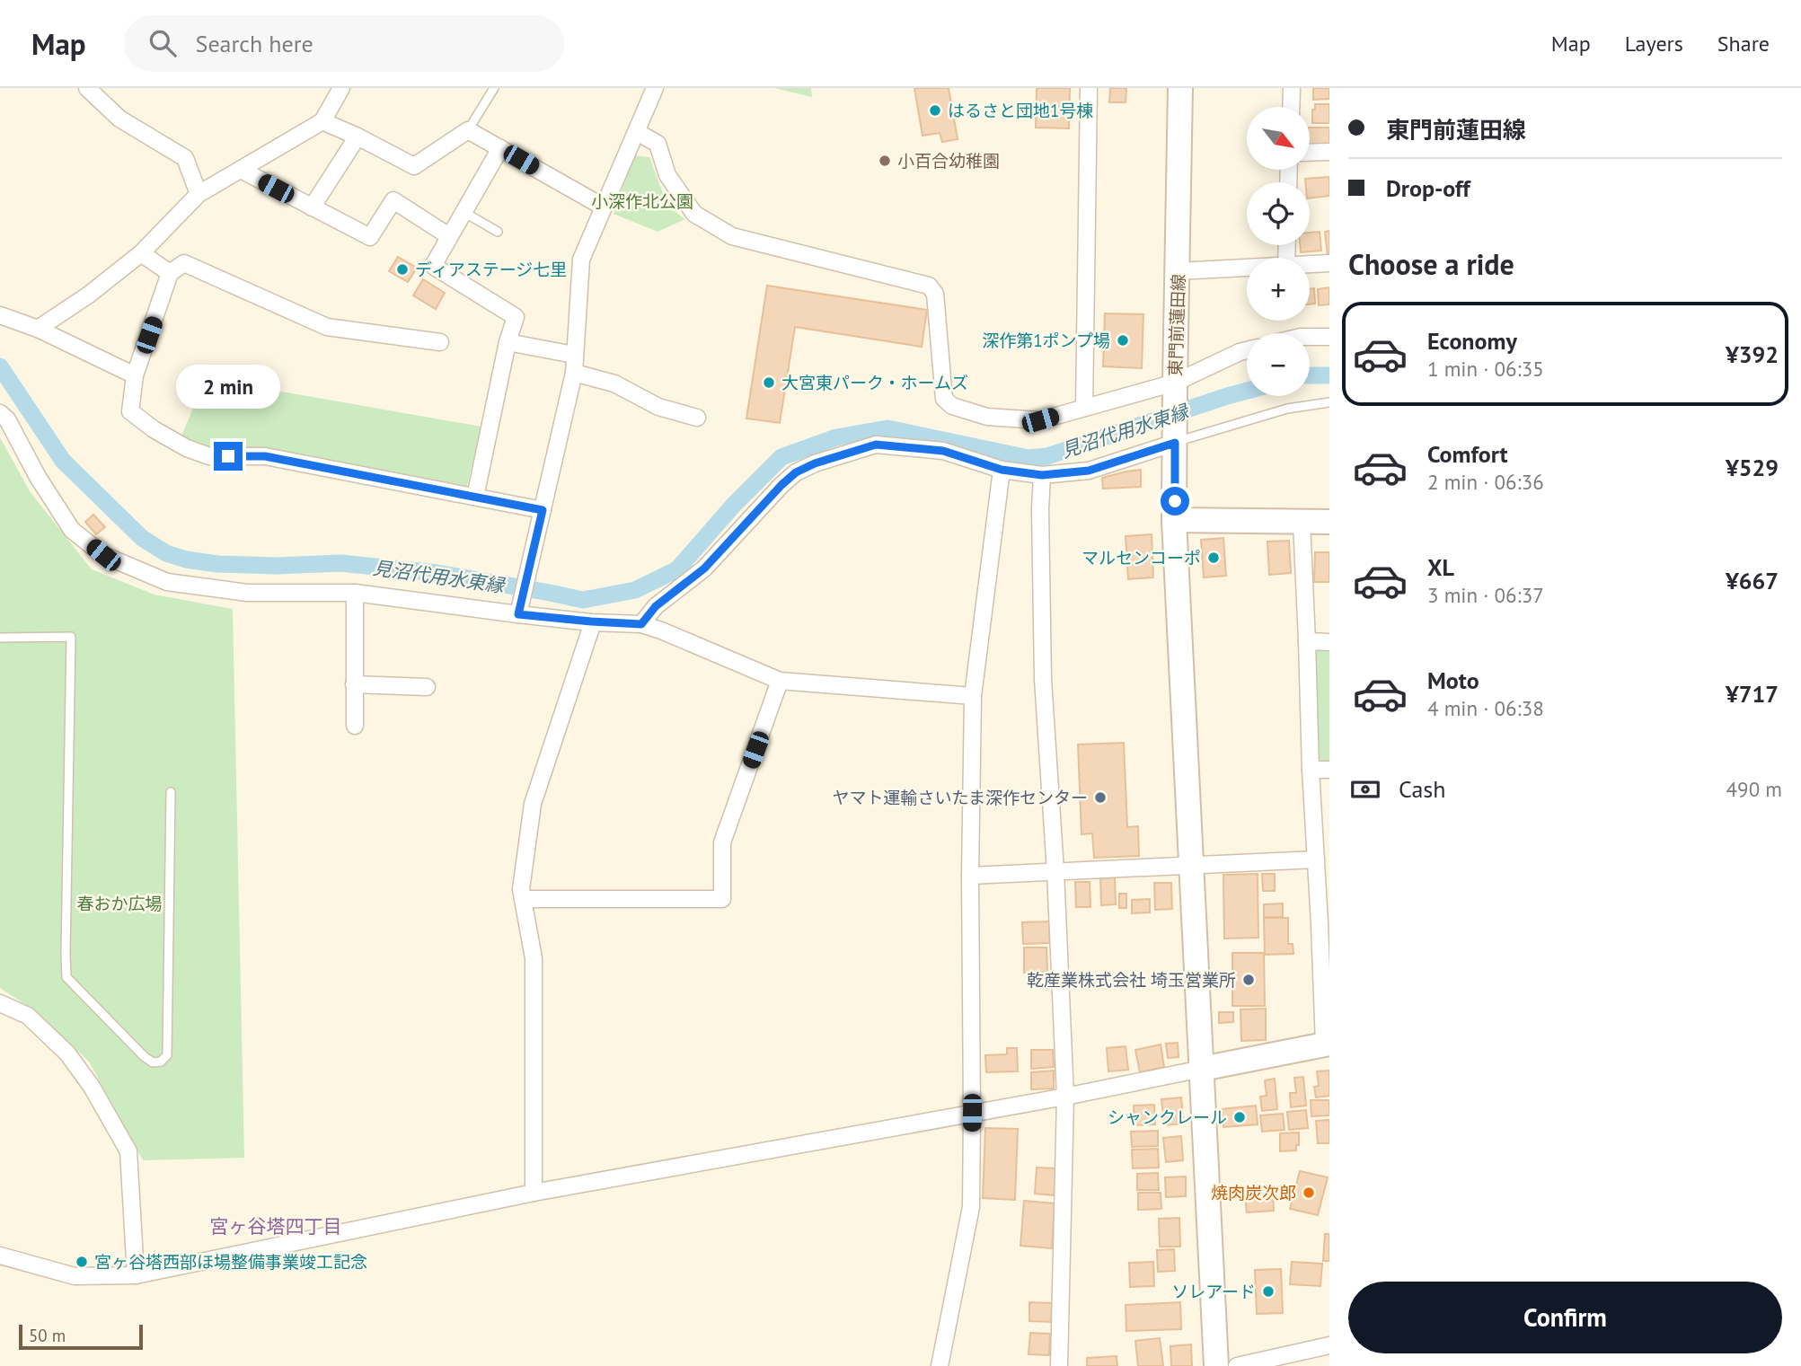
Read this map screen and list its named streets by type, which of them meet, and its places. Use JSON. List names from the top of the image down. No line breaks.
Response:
{"streets":{"street":["東門前蓮田線"]},"districts":["宮ヶ谷塔四丁目"],"water":["見沼代用水東縁"],"parks":["小深作北公園","春おか広場"],"places":["はるさと団地1号棟","小百合幼稚園","ディアステージ七里","深作第1ポンプ場","大宮東パーク・ホームズ","マルセンコーポ","ヤマト運輸さいたま深作センター","乾産業株式会社 埼玉営業所","シャンクレール","焼肉炭次郎","宮ヶ谷塔西部ほ場整備事業竣工記念","ソレアード"],"scale_bar":"50 m","north":"bottom right","page":{"header":"Map","search":"Search here","nav":["Map","Layers","Share"],"banner":["東門前蓮田線","Drop-off"],"map_buttons":["+","−"],"heading":"Choose a ride","list":[{"name":"Economy","note":"1 min · 06:35","value":"¥392"},{"name":"Comfort","note":"2 min · 06:36","value":"¥529"},{"name":"XL","note":"3 min · 06:37","value":"¥667"},{"name":"Moto","note":"4 min · 06:38","value":"¥717"}],"bubble":"2 min","pay":["Cash","490 m"],"buttons":"Confirm","scale":"50 m"}}
